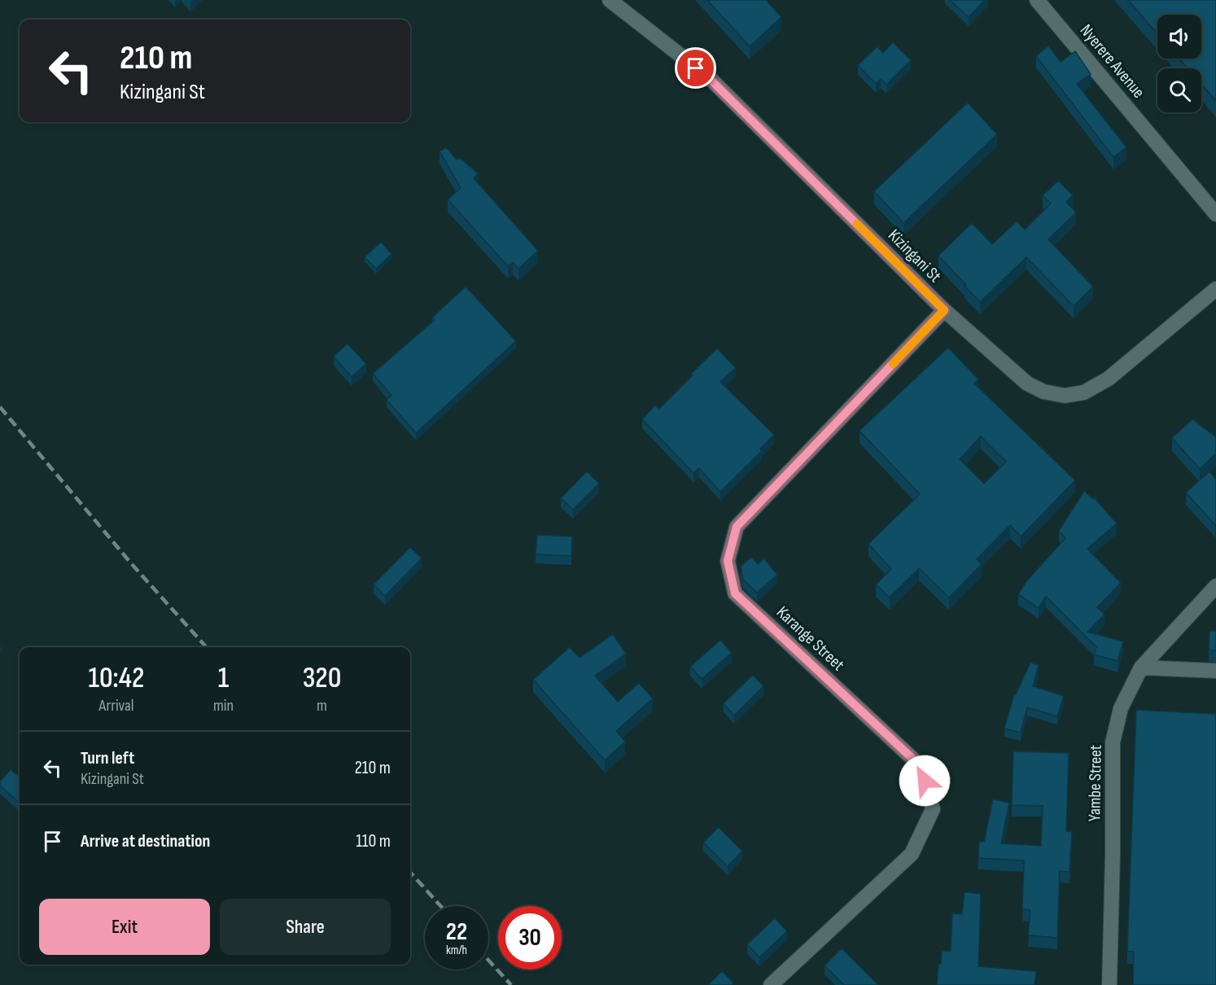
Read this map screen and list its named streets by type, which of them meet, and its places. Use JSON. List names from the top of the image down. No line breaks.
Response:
{"streets":{"street":["Nyerere Avenue","Kizingani St","Karange Street","Yambe Street"]},"crossings":[["Kizingani St","Karange Street"]],"page":{"turn":["210 m","Kizingani St"],"eta":["10:42","Arrival","1","min","320","m"],"list":[{"name":"Turn left","note":"Kizingani St","value":"210 m"},{"name":"Arrive at destination","value":"110 m"}],"buttons":["Exit","Share"],"speed":"22 km/h","limit":"30"}}
